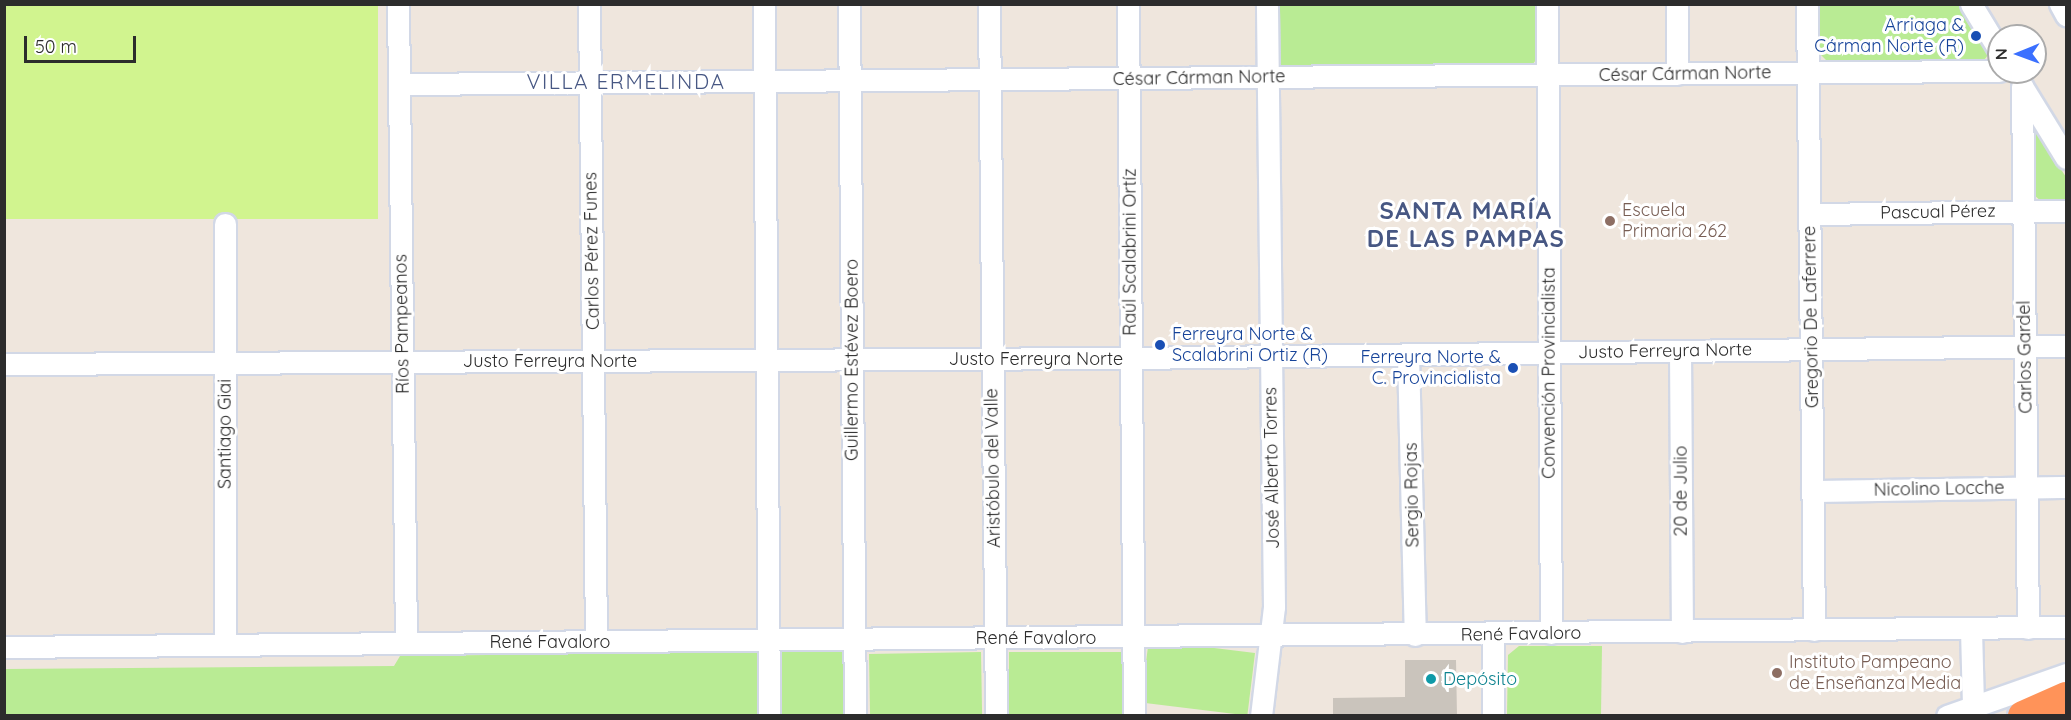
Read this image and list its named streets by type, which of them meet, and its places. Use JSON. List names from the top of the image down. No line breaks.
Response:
{"streets":{"street":["César Cárman Norte","Pascual Pérez","Carlos Pérez Funes","Raúl Scalabrini Ortíz","Gregorio De Laferrere","Ríos Pampeanos","Justo Ferreyra Norte","Carlos Gardel","Guillermo Estévez Boero","Convención Provincialista","Santiago Giai","Aristóbulo del Valle","José Alberto Torres","Nicolino Locche","20 de Julio","Sergio Rojas","René Favaloro"]},"crossings":[["César Cárman Norte","Carlos Pérez Funes"],["César Cárman Norte","Raúl Scalabrini Ortíz"],["César Cárman Norte","Gregorio De Laferrere"],["César Cárman Norte","Ríos Pampeanos"],["César Cárman Norte","Guillermo Estévez Boero"],["César Cárman Norte","Convención Provincialista"],["César Cárman Norte","Aristóbulo del Valle"],["César Cárman Norte","José Alberto Torres"],["Pascual Pérez","Gregorio De Laferrere"],["Pascual Pérez","Carlos Gardel"],["Carlos Pérez Funes","Justo Ferreyra Norte"],["Carlos Pérez Funes","René Favaloro"],["Raúl Scalabrini Ortíz","Justo Ferreyra Norte"],["Raúl Scalabrini Ortíz","René Favaloro"],["Gregorio De Laferrere","Justo Ferreyra Norte"],["Gregorio De Laferrere","Nicolino Locche"],["Gregorio De Laferrere","René Favaloro"],["Ríos Pampeanos","Justo Ferreyra Norte"],["Ríos Pampeanos","René Favaloro"],["Justo Ferreyra Norte","Carlos Gardel"],["Justo Ferreyra Norte","Guillermo Estévez Boero"],["Justo Ferreyra Norte","Convención Provincialista"],["Justo Ferreyra Norte","Santiago Giai"],["Justo Ferreyra Norte","Aristóbulo del Valle"],["Justo Ferreyra Norte","José Alberto Torres"],["Justo Ferreyra Norte","20 de Julio"],["Justo Ferreyra Norte","Sergio Rojas"],["Carlos Gardel","Nicolino Locche"],["Carlos Gardel","René Favaloro"],["Guillermo Estévez Boero","René Favaloro"],["Convención Provincialista","René Favaloro"],["Santiago Giai","René Favaloro"],["Aristóbulo del Valle","René Favaloro"],["José Alberto Torres","René Favaloro"],["20 de Julio","René Favaloro"],["Sergio Rojas","René Favaloro"]],"districts":["VILLA ERMELINDA","SANTA MARÍA DE LAS PAMPAS"],"places":["Arriaga & Cárman Norte (R)","Escuela Primaria 262","Ferreyra Norte & Scalabrini Ortiz (R)","Ferreyra Norte & C. Provincialista","Instituto Pampeano de Enseñanza Media","Depósito"],"scale_bar":"50 m","north":"left"}
